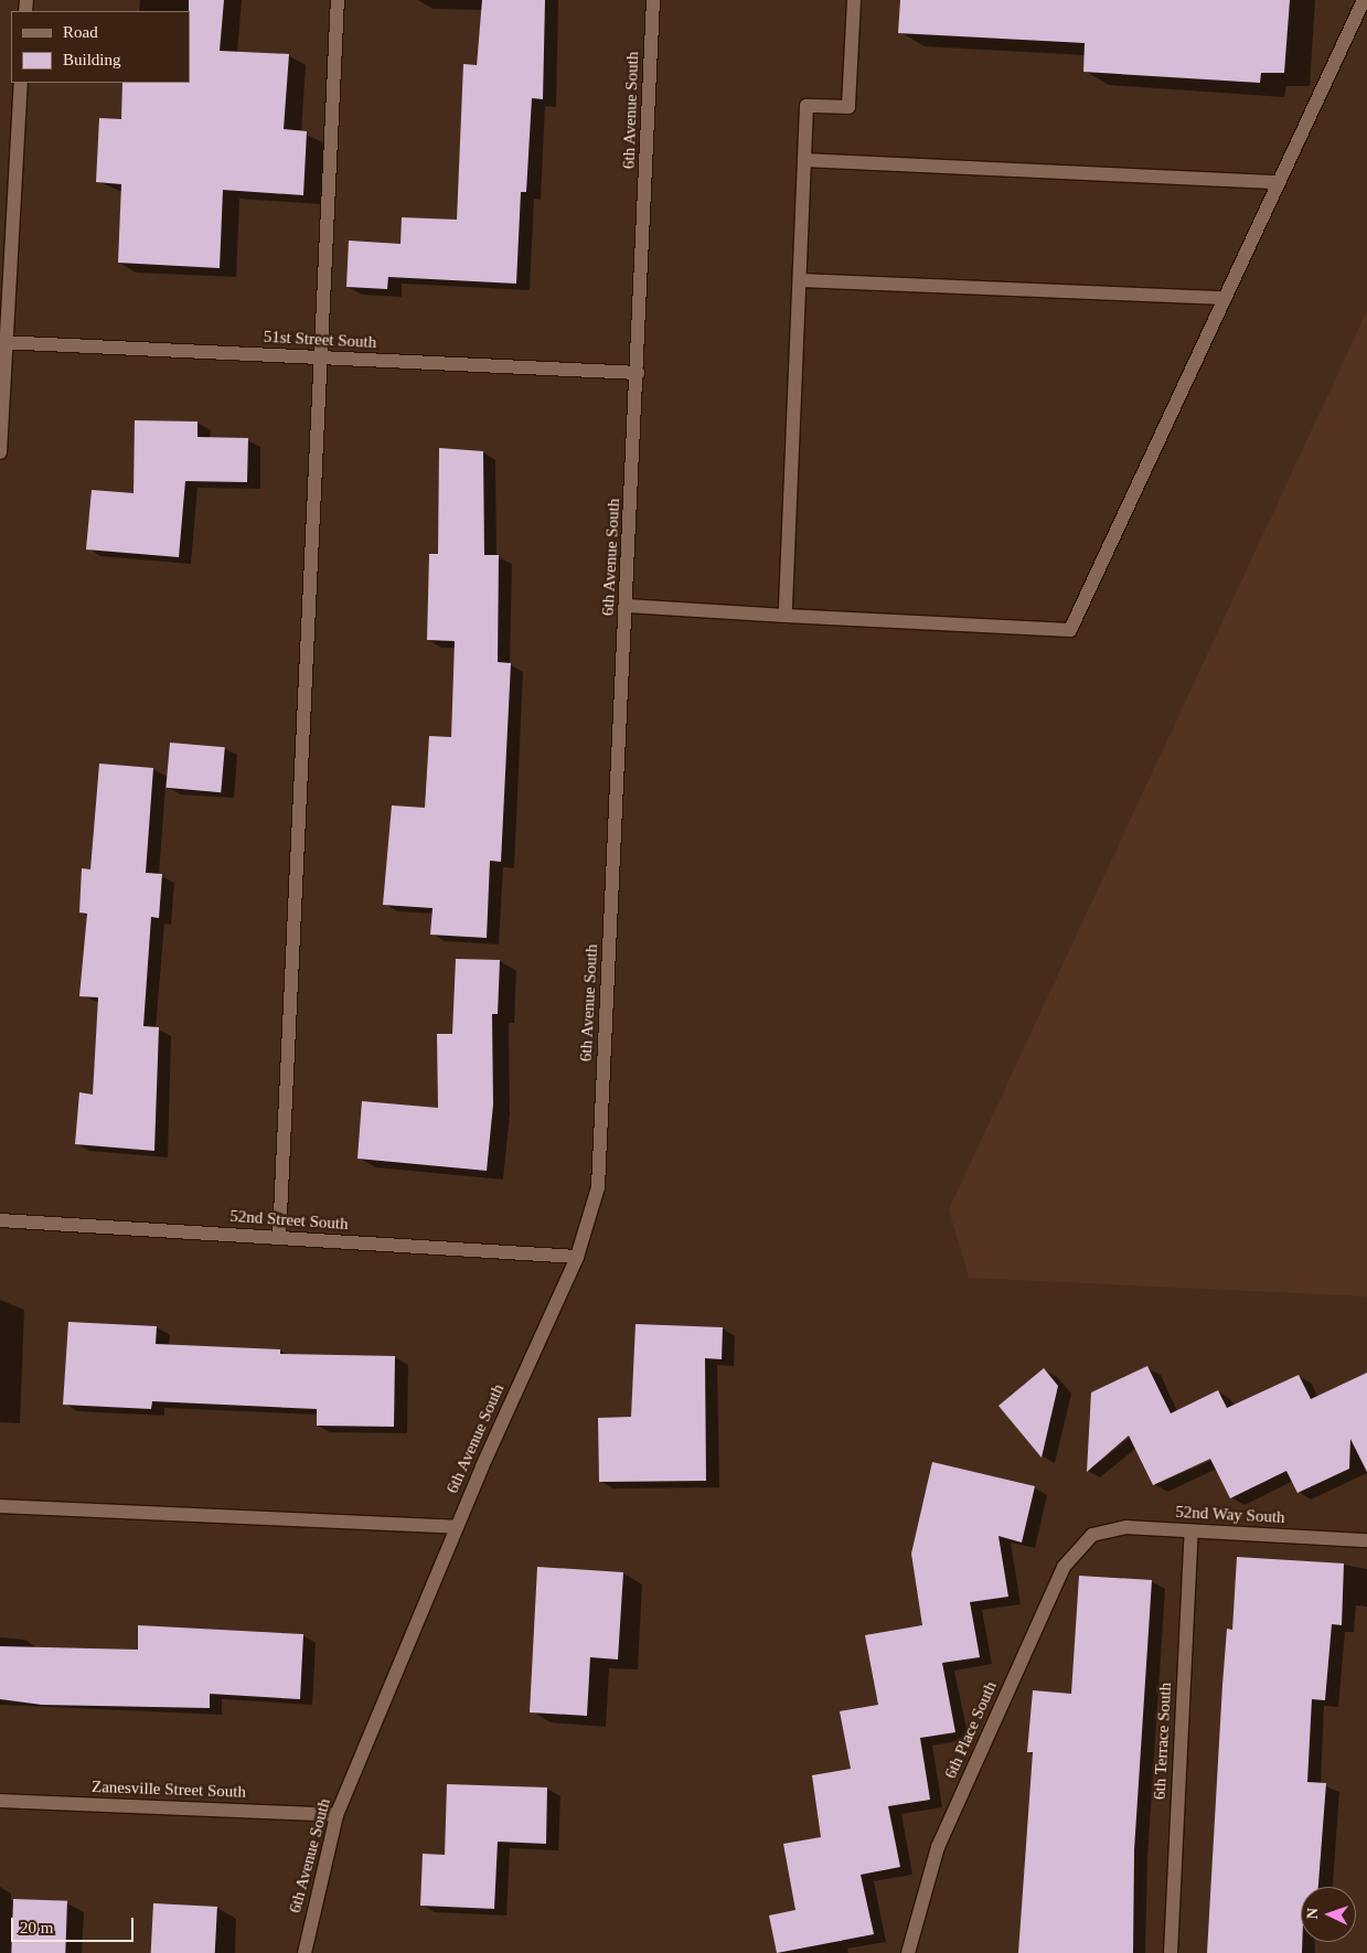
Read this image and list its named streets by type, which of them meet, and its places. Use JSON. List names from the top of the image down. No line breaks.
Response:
{"streets":{"street":["6th Avenue South","51st Street South","52nd Street South","52nd Way South","6th Place South","6th Terrace South","Zanesville Street South"]},"crossings":[["6th Avenue South","51st Street South"],["6th Avenue South","52nd Street South"],["6th Avenue South","Zanesville Street South"],["52nd Way South","6th Place South"],["52nd Way South","6th Terrace South"]],"legend":["Road","Building"],"scale_bar":"20 m","north":"left"}
